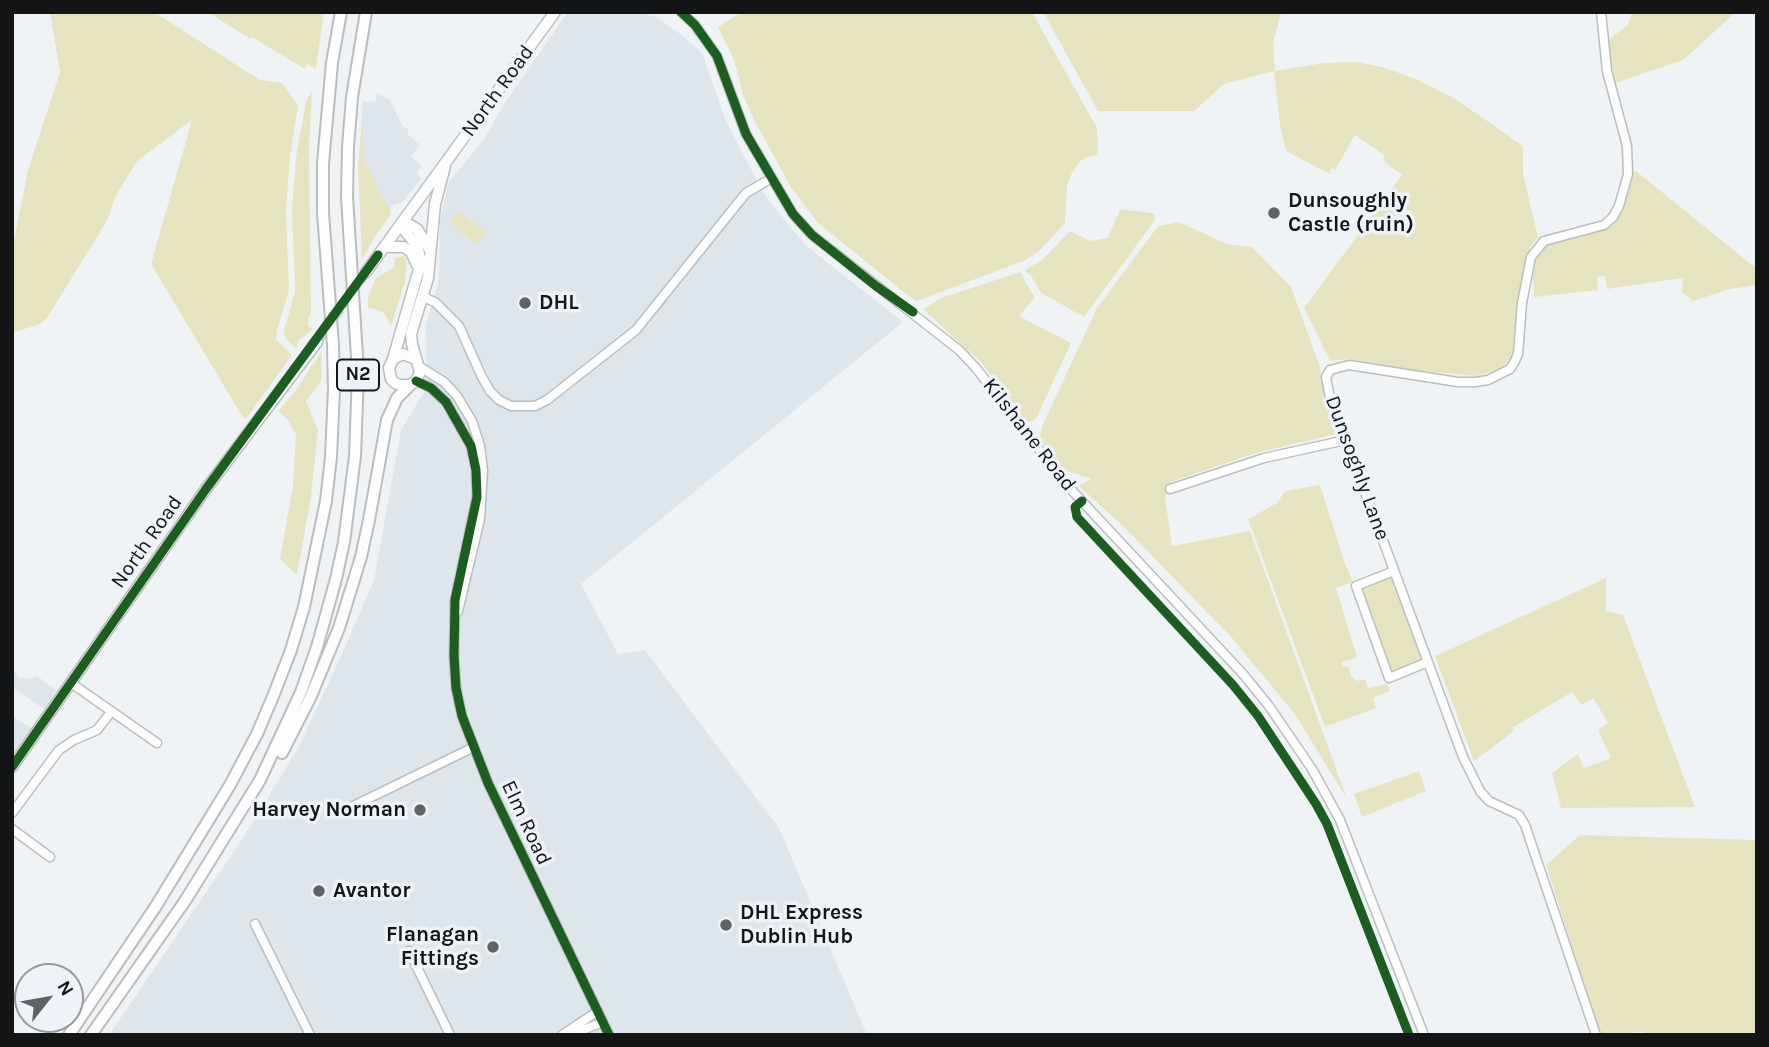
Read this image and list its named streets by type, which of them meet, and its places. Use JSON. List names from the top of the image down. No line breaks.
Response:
{"streets":{"highway":["N2"],"main road":["North Road"],"street":["Kilshane Road","Dunsoghly Lane","Elm Road"]},"places":["Dunsoughly Castle (ruin)","DHL","Harvey Norman","Avantor","DHL Express Dublin Hub","Flanagan Fittings"],"north":"top right"}
